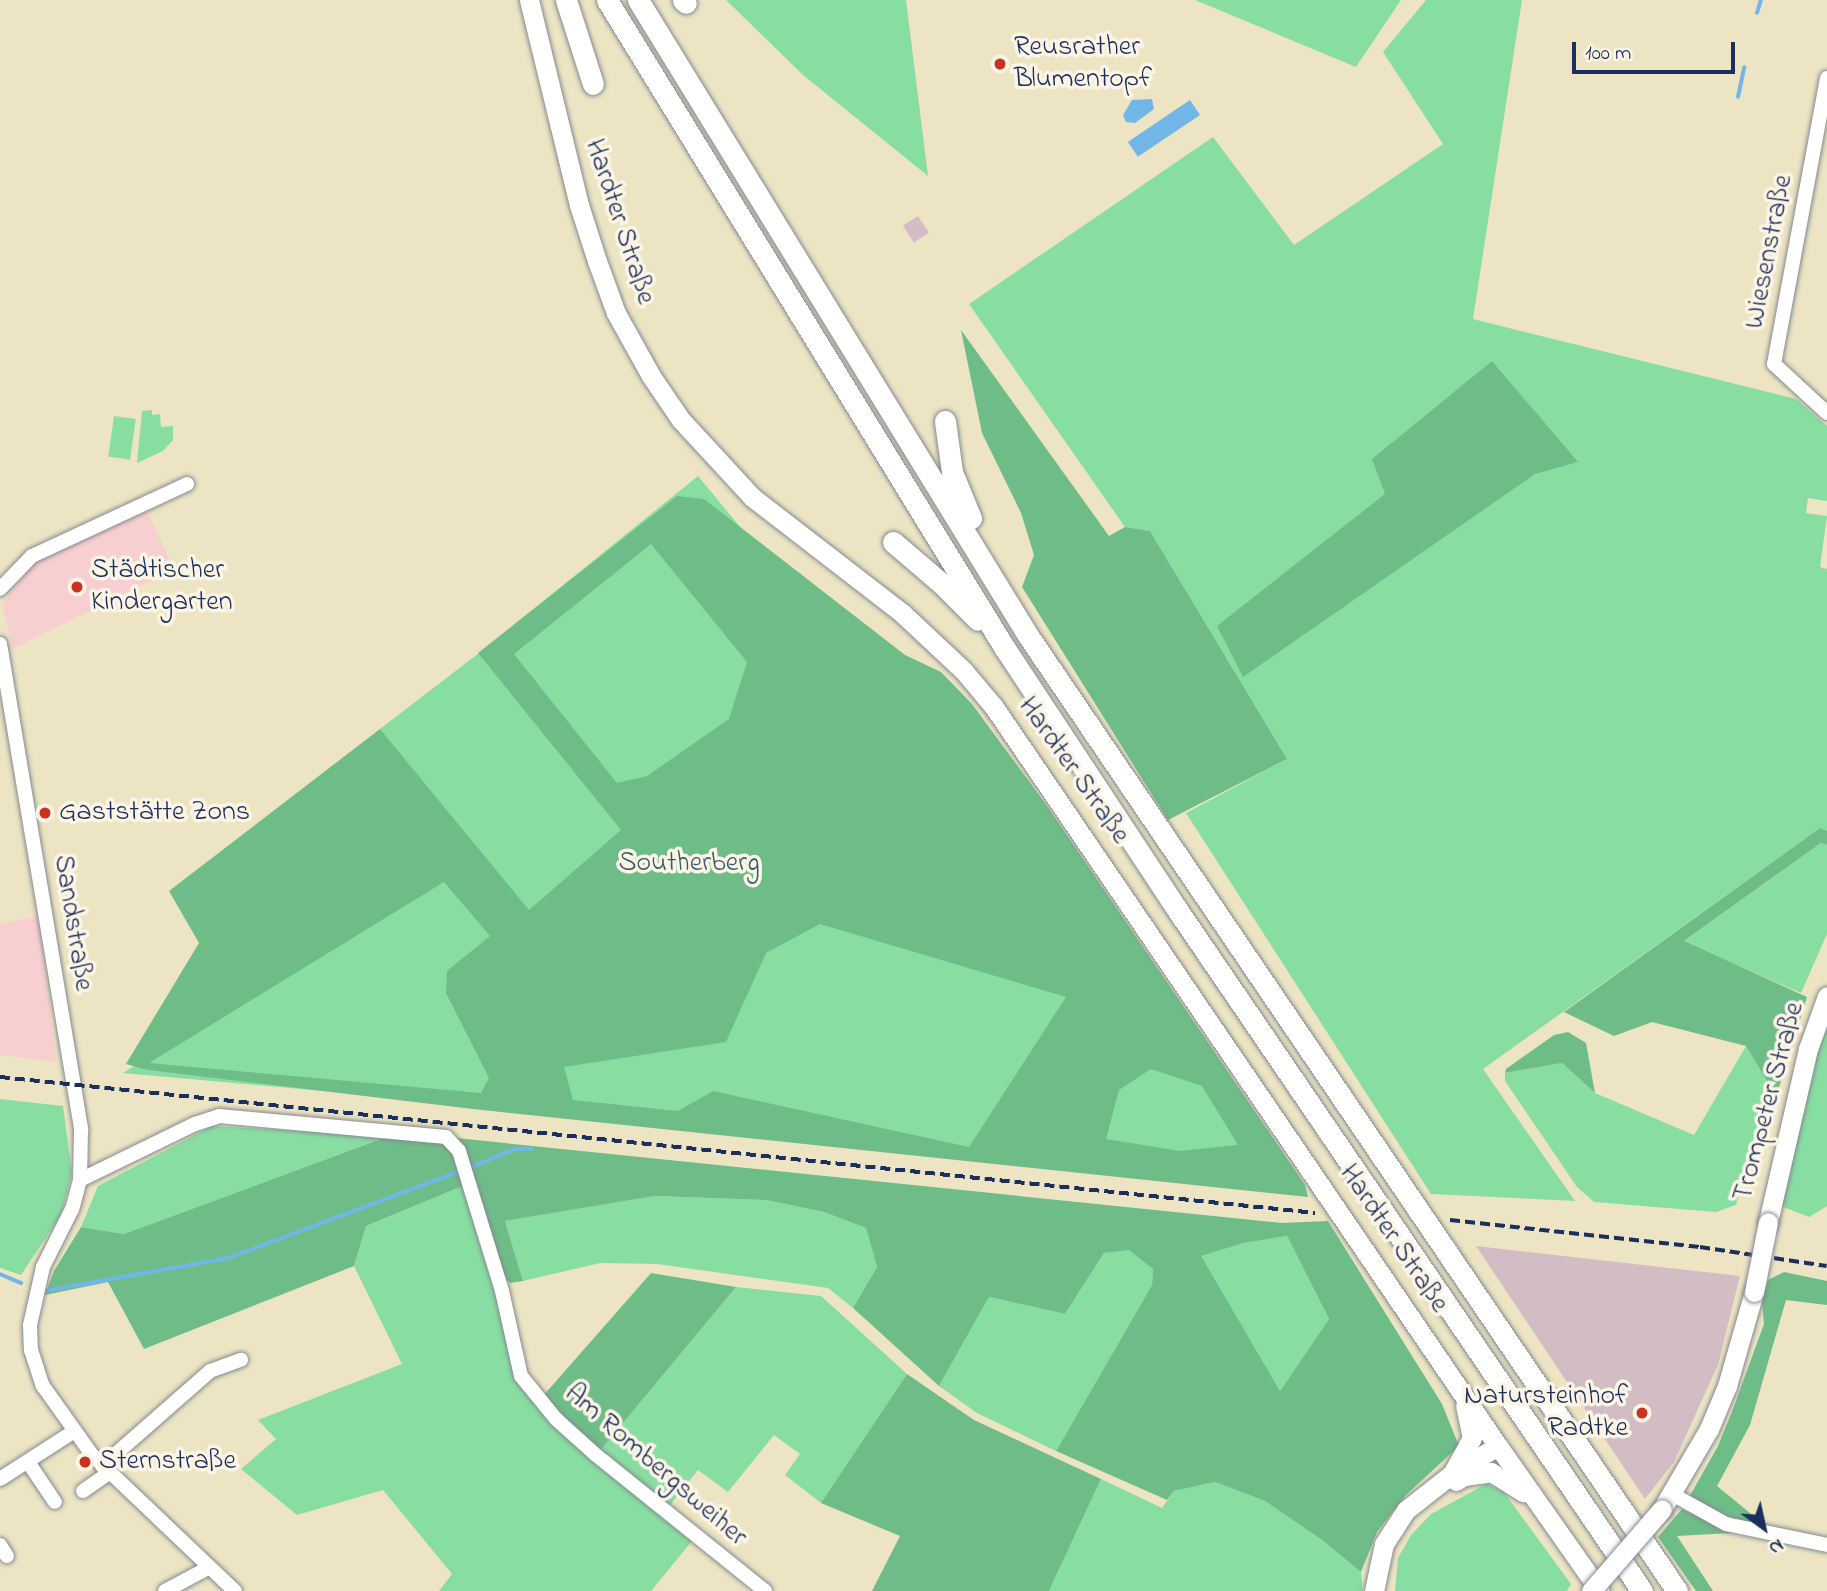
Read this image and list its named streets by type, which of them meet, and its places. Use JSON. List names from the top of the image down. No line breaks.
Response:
{"streets":{"main road":["Hardter Straße","Trompeter Straße"],"street":["Wiesenstraße","Sandstraße","Am Rombergsweiher"]},"crossings":[["Sandstraße","Am Rombergsweiher"]],"parks":["Southerberg"],"places":["Reusrather Blumentopf","Städtischer Kindergarten","Gaststätte Zons","Natursteinhof Radtke","Sternstraße"],"scale_bar":"100 m","north":"bottom right"}
